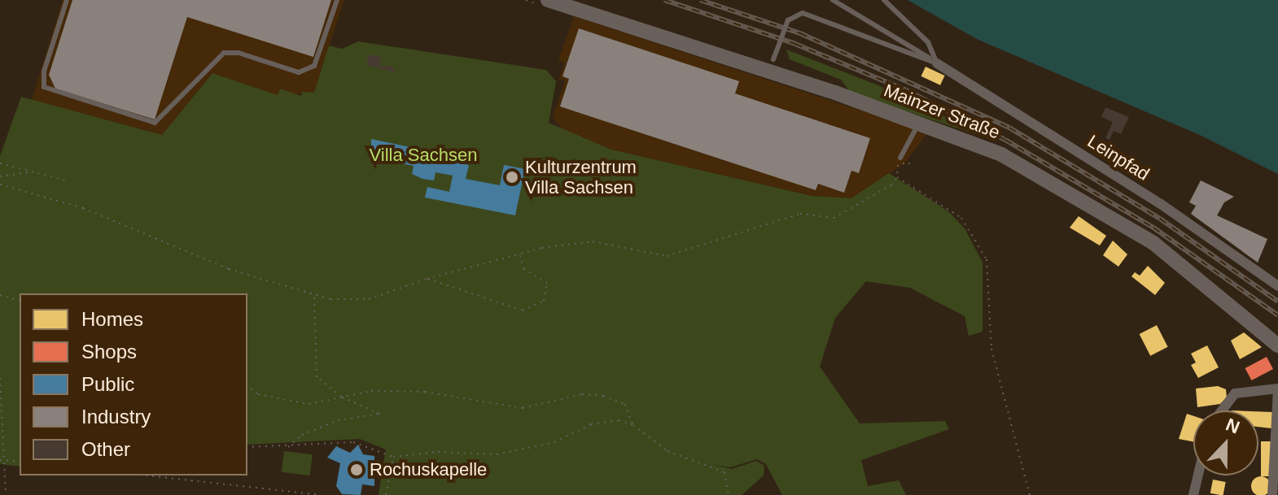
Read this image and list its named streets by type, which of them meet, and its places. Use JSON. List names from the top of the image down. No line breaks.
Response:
{"streets":{"main road":["Mainzer Straße"],"street":["Leinpfad"]},"parks":["Villa Sachsen"],"places":["Kulturzentrum Villa Sachsen","Rochuskapelle"],"legend":["Homes","Shops","Public","Industry","Other"],"north":"top"}
